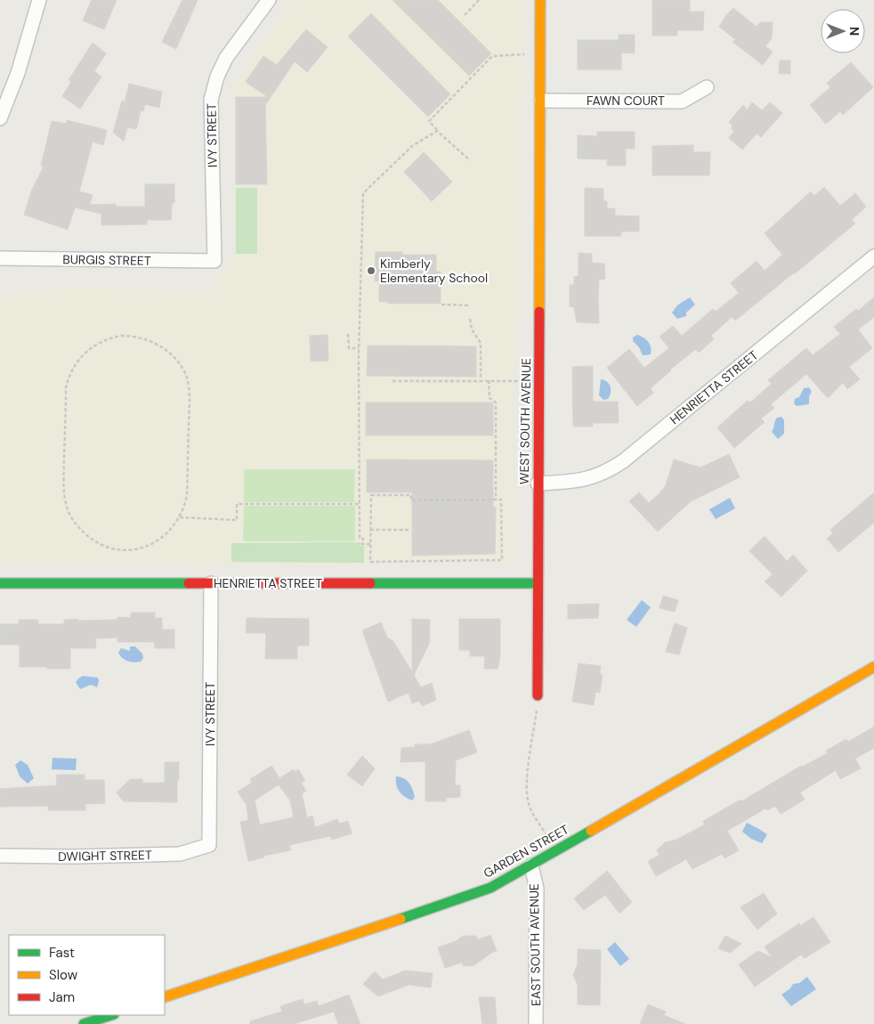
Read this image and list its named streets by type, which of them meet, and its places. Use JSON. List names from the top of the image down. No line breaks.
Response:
{"streets":{"street":["FAWN COURT","IVY STREET","BURGIS STREET","HENRIETTA STREET","WEST SOUTH AVENUE","GARDEN STREET","DWIGHT STREET","EAST SOUTH AVENUE"]},"crossings":[["FAWN COURT","WEST SOUTH AVENUE"],["IVY STREET","BURGIS STREET"],["IVY STREET","HENRIETTA STREET"],["IVY STREET","DWIGHT STREET"],["HENRIETTA STREET","WEST SOUTH AVENUE"],["GARDEN STREET","EAST SOUTH AVENUE"]],"places":["Kimberly Elementary School"],"legend":["Fast","Slow","Jam"],"north":"right"}
